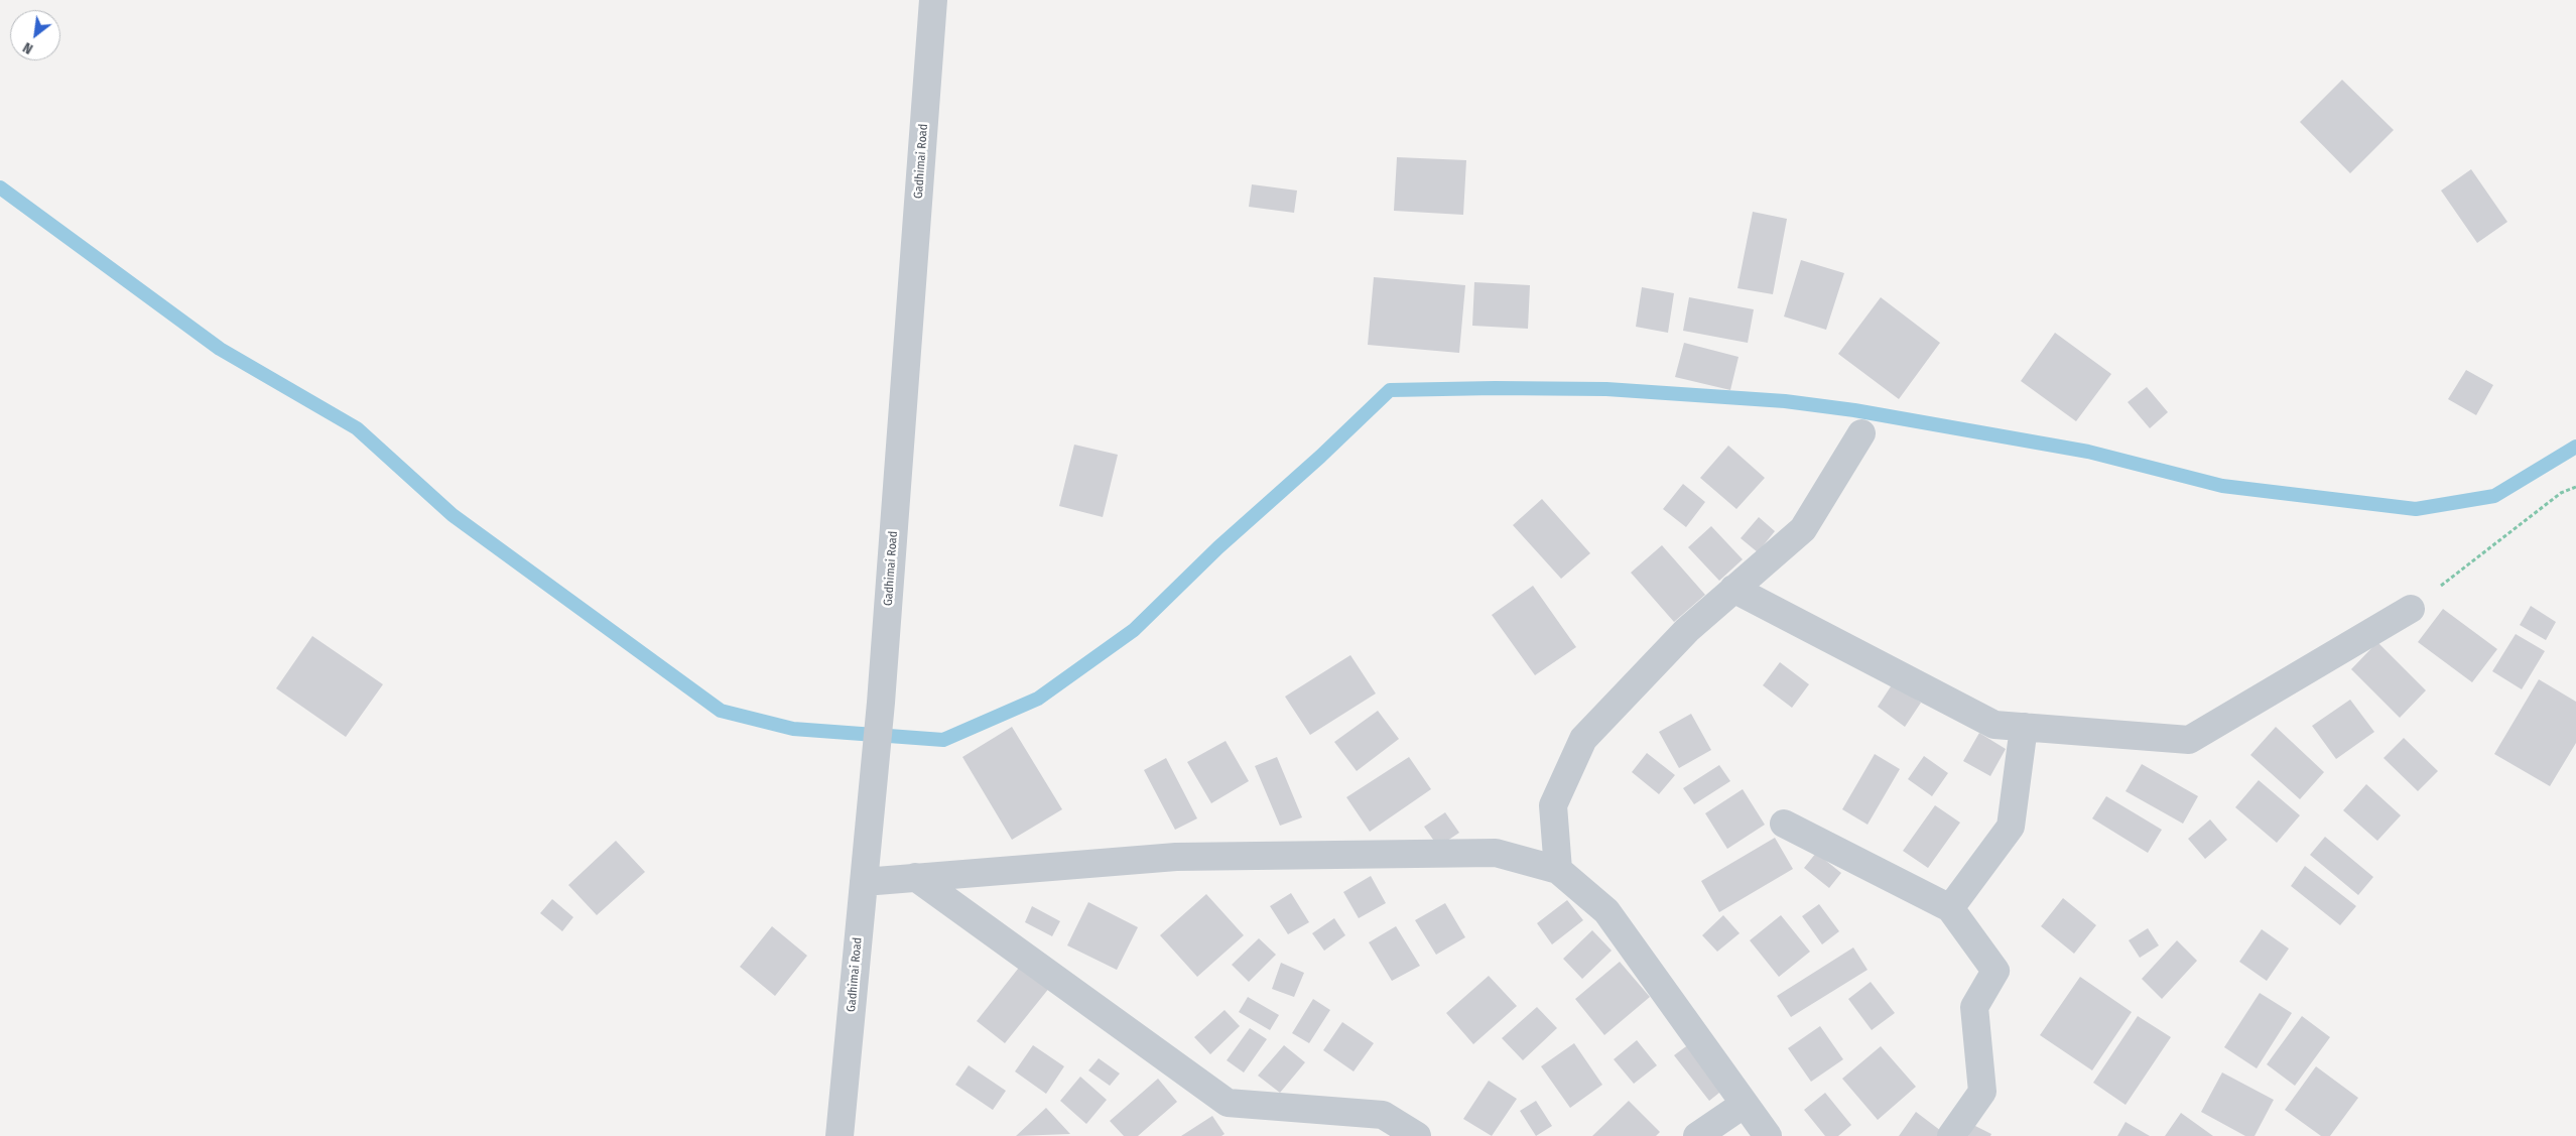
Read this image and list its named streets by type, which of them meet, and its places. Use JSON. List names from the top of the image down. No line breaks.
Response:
{"streets":{"street":["Gadhimai Road"]},"north":"bottom left"}
